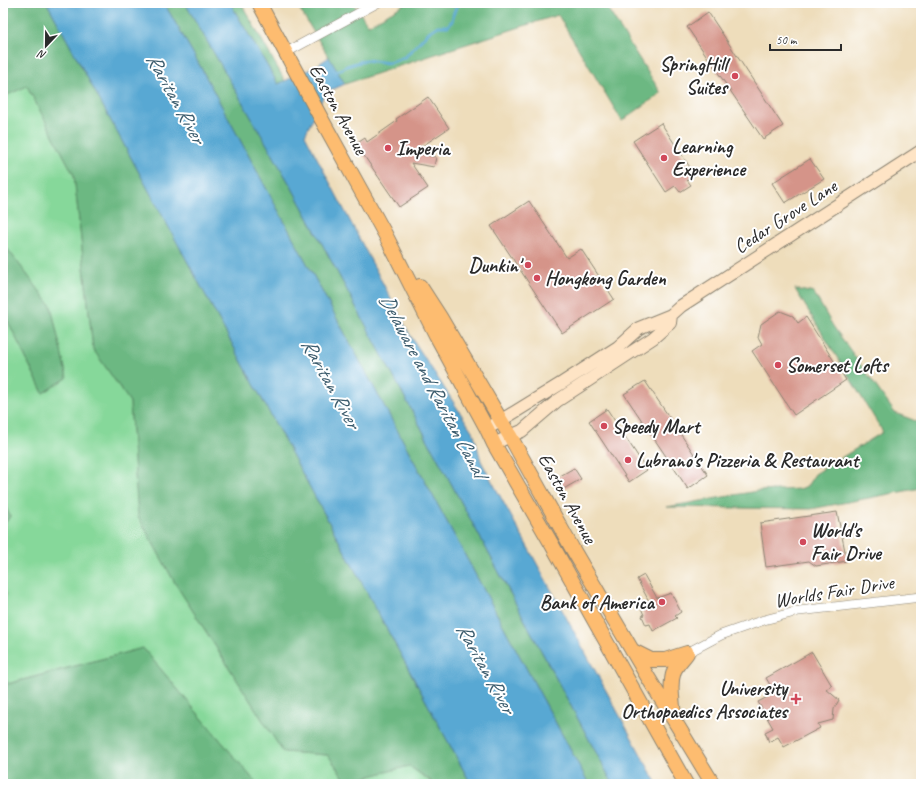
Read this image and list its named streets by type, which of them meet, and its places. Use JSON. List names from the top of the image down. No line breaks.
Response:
{"streets":{"main road":["Easton Avenue","Cedar Grove Lane"],"street":["Worlds Fair Drive"]},"crossings":[["Easton Avenue","Cedar Grove Lane"]],"water":["Raritan River","Delaware and Raritan Canal"],"places":{"other":["SpringHill Suites","Imperia","Learning Experience","Dunkin'","Hongkong Garden","Somerset Lofts","Speedy Mart","Lubrano's Pizzeria & Restaurant","World's Fair Drive","Bank of America"],"health":["University Orthopaedics Associates"]},"scale_bar":"50 m","north":"bottom"}
